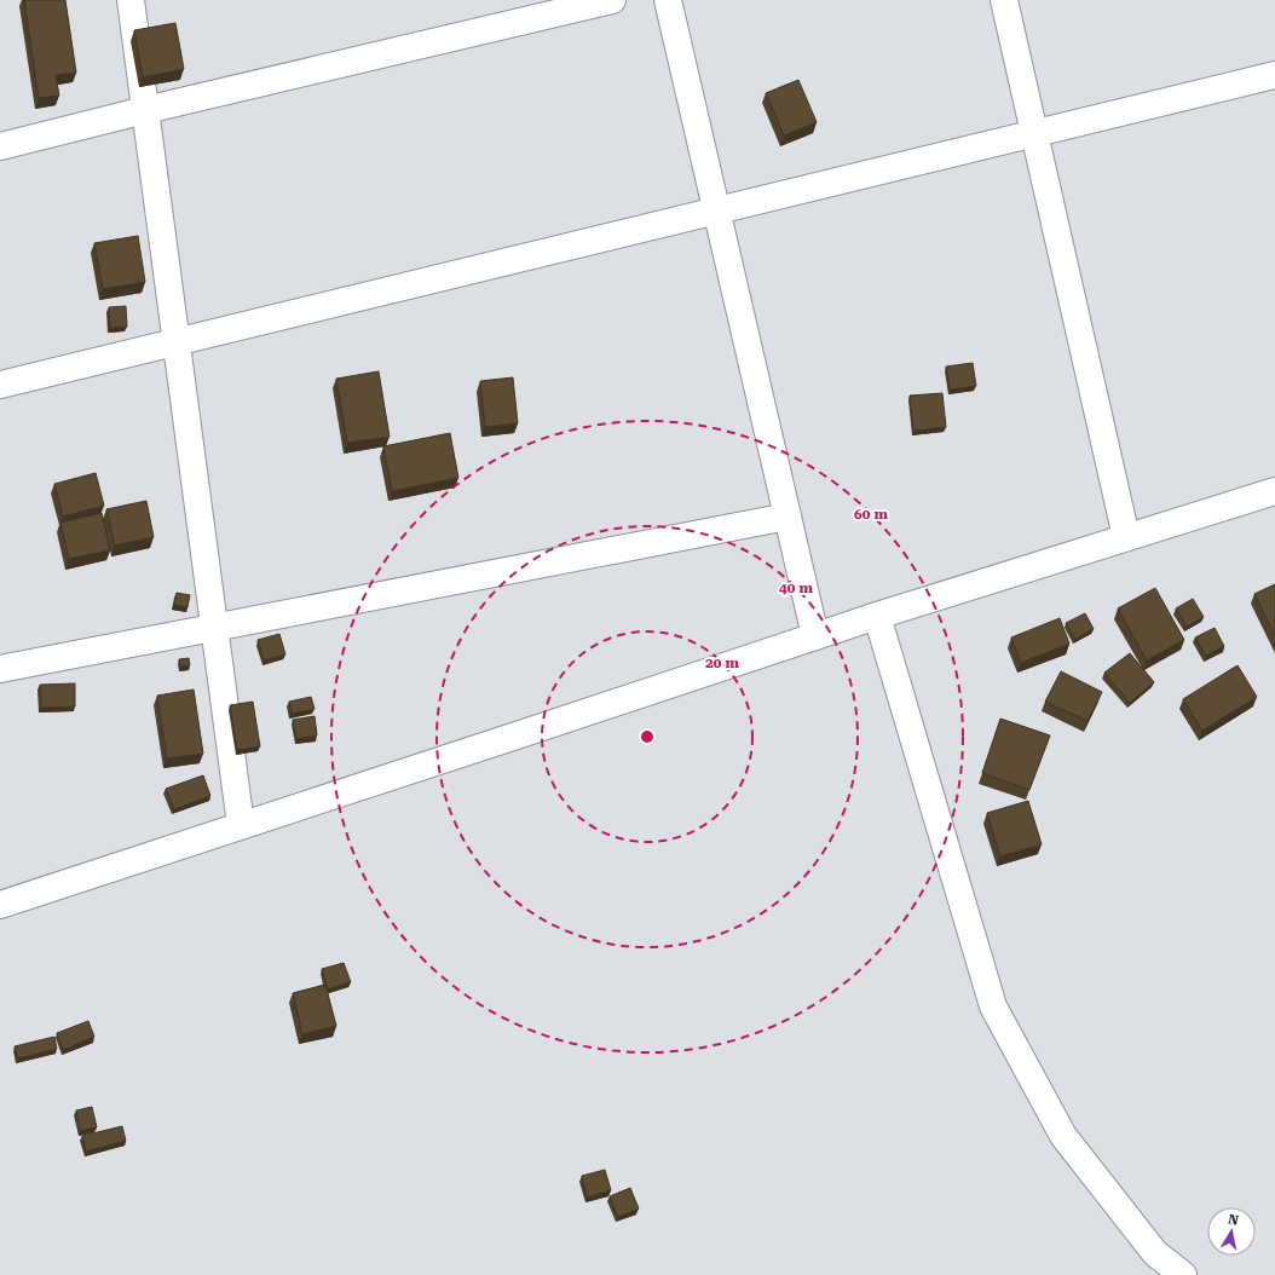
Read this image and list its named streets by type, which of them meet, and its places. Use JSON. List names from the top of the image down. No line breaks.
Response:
{"north":"top","rings":["60 m","40 m","20 m"]}
